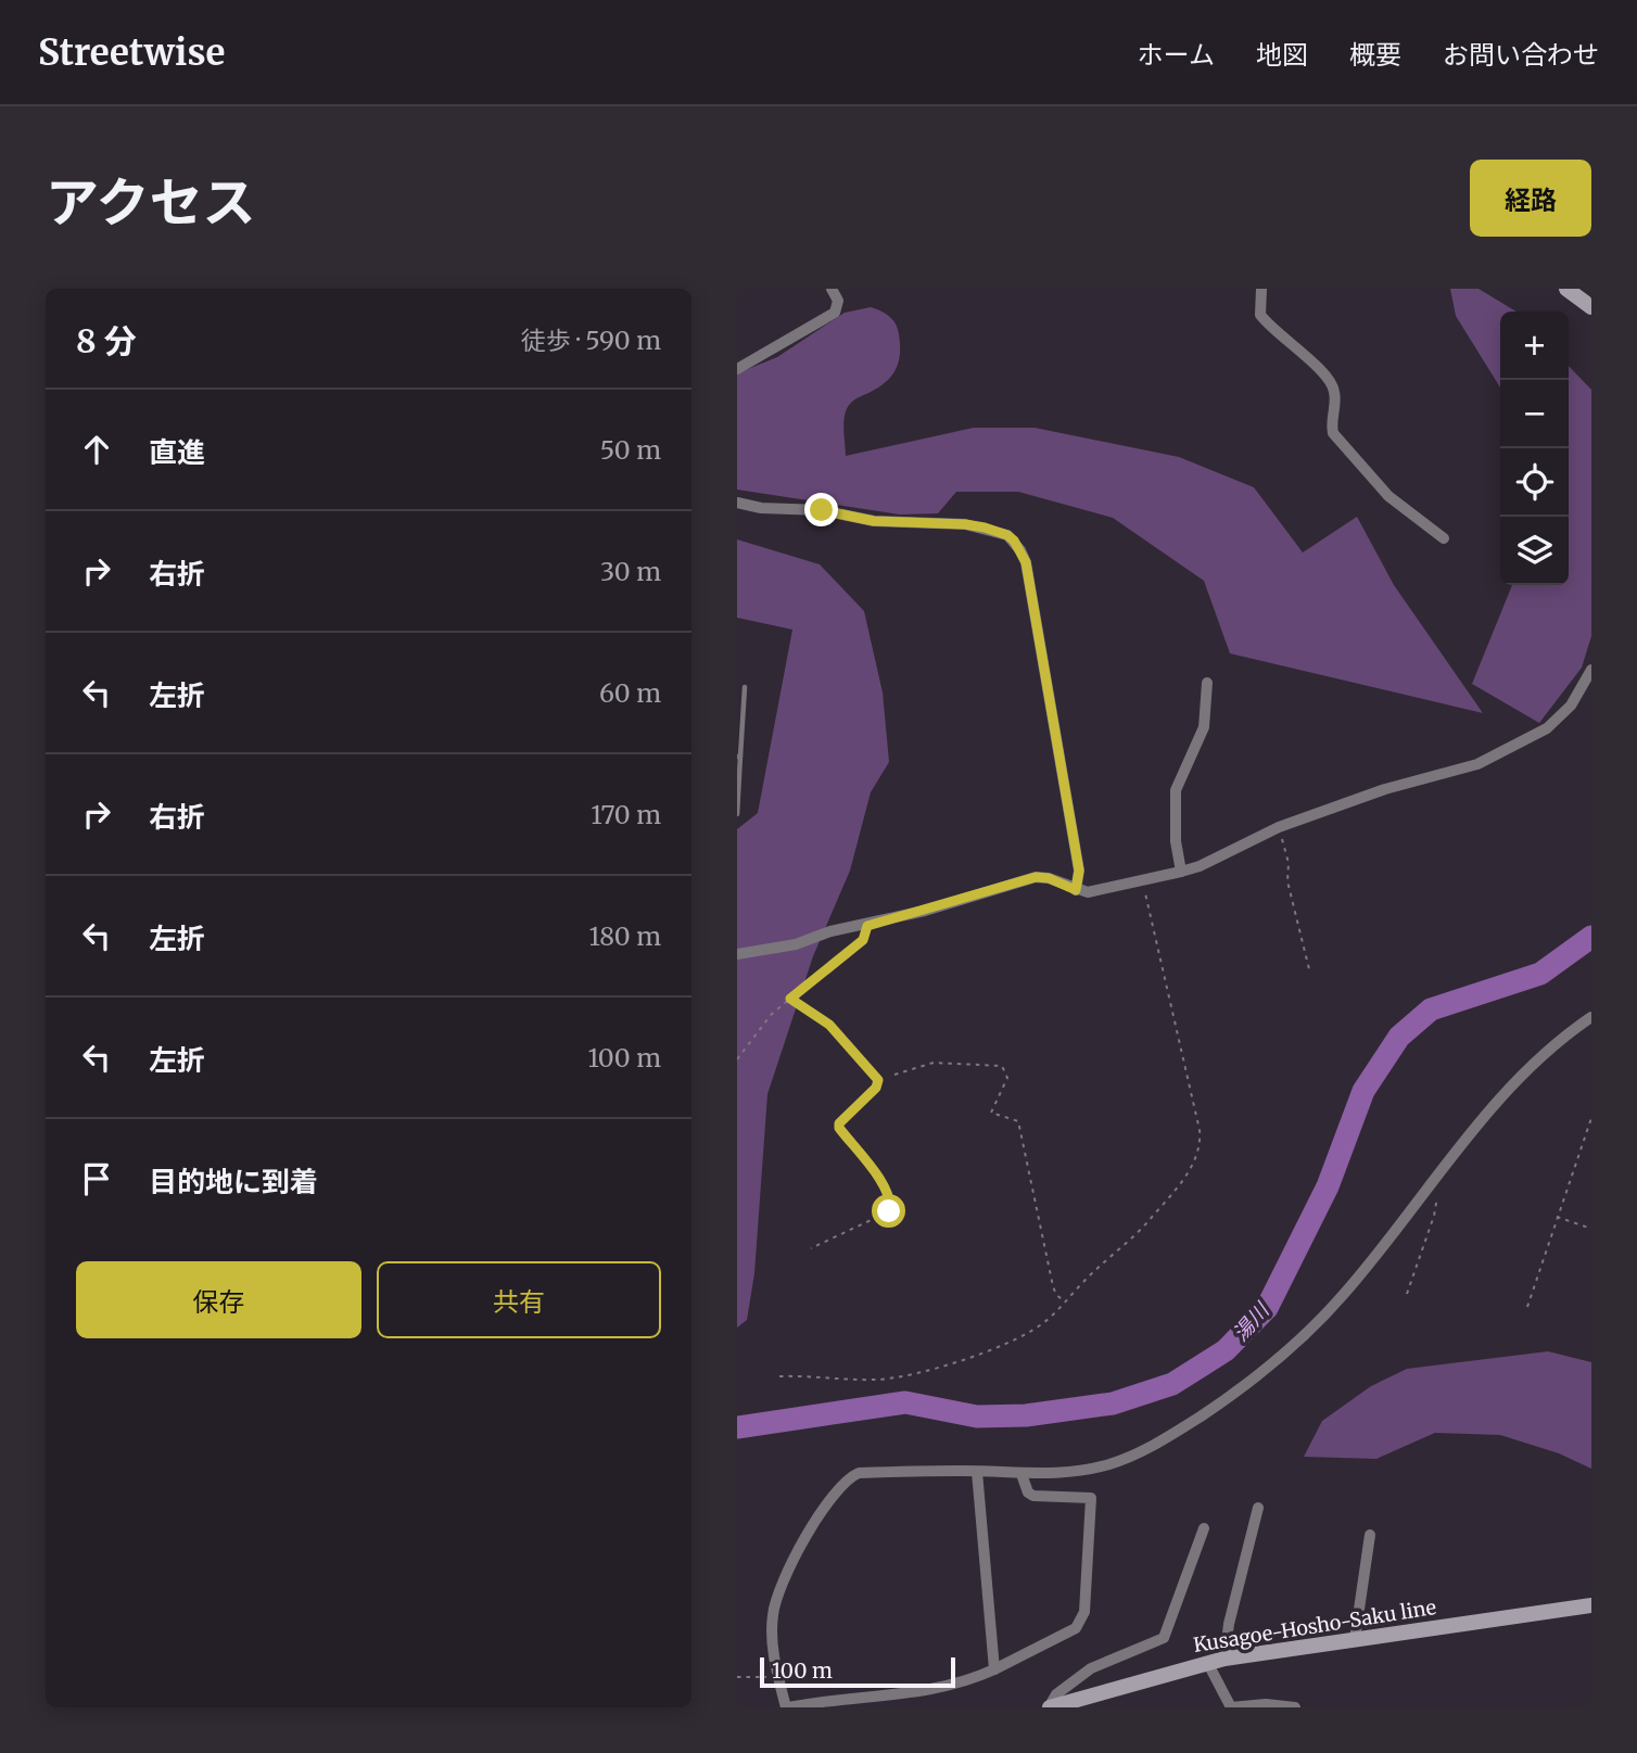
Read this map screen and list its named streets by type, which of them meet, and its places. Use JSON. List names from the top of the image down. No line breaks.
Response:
{"streets":{"main road":["Kusagoe-Hosho-Saku line"]},"water":["湯川"],"scale_bar":"100 m","page":{"header":"Streetwise","nav":["ホーム","地図","概要","お問い合わせ"],"title":"アクセス","buttons":["経路",["保存","共有"]],"heading":["8 分","徒歩 · 590 m"],"map_buttons":["+","−"],"list":[["直進","50 m"],["右折","30 m"],["左折","60 m"],["右折","170 m"],["左折","180 m"],["左折","100 m"],"目的地に到着"],"scale":"100 m"}}
